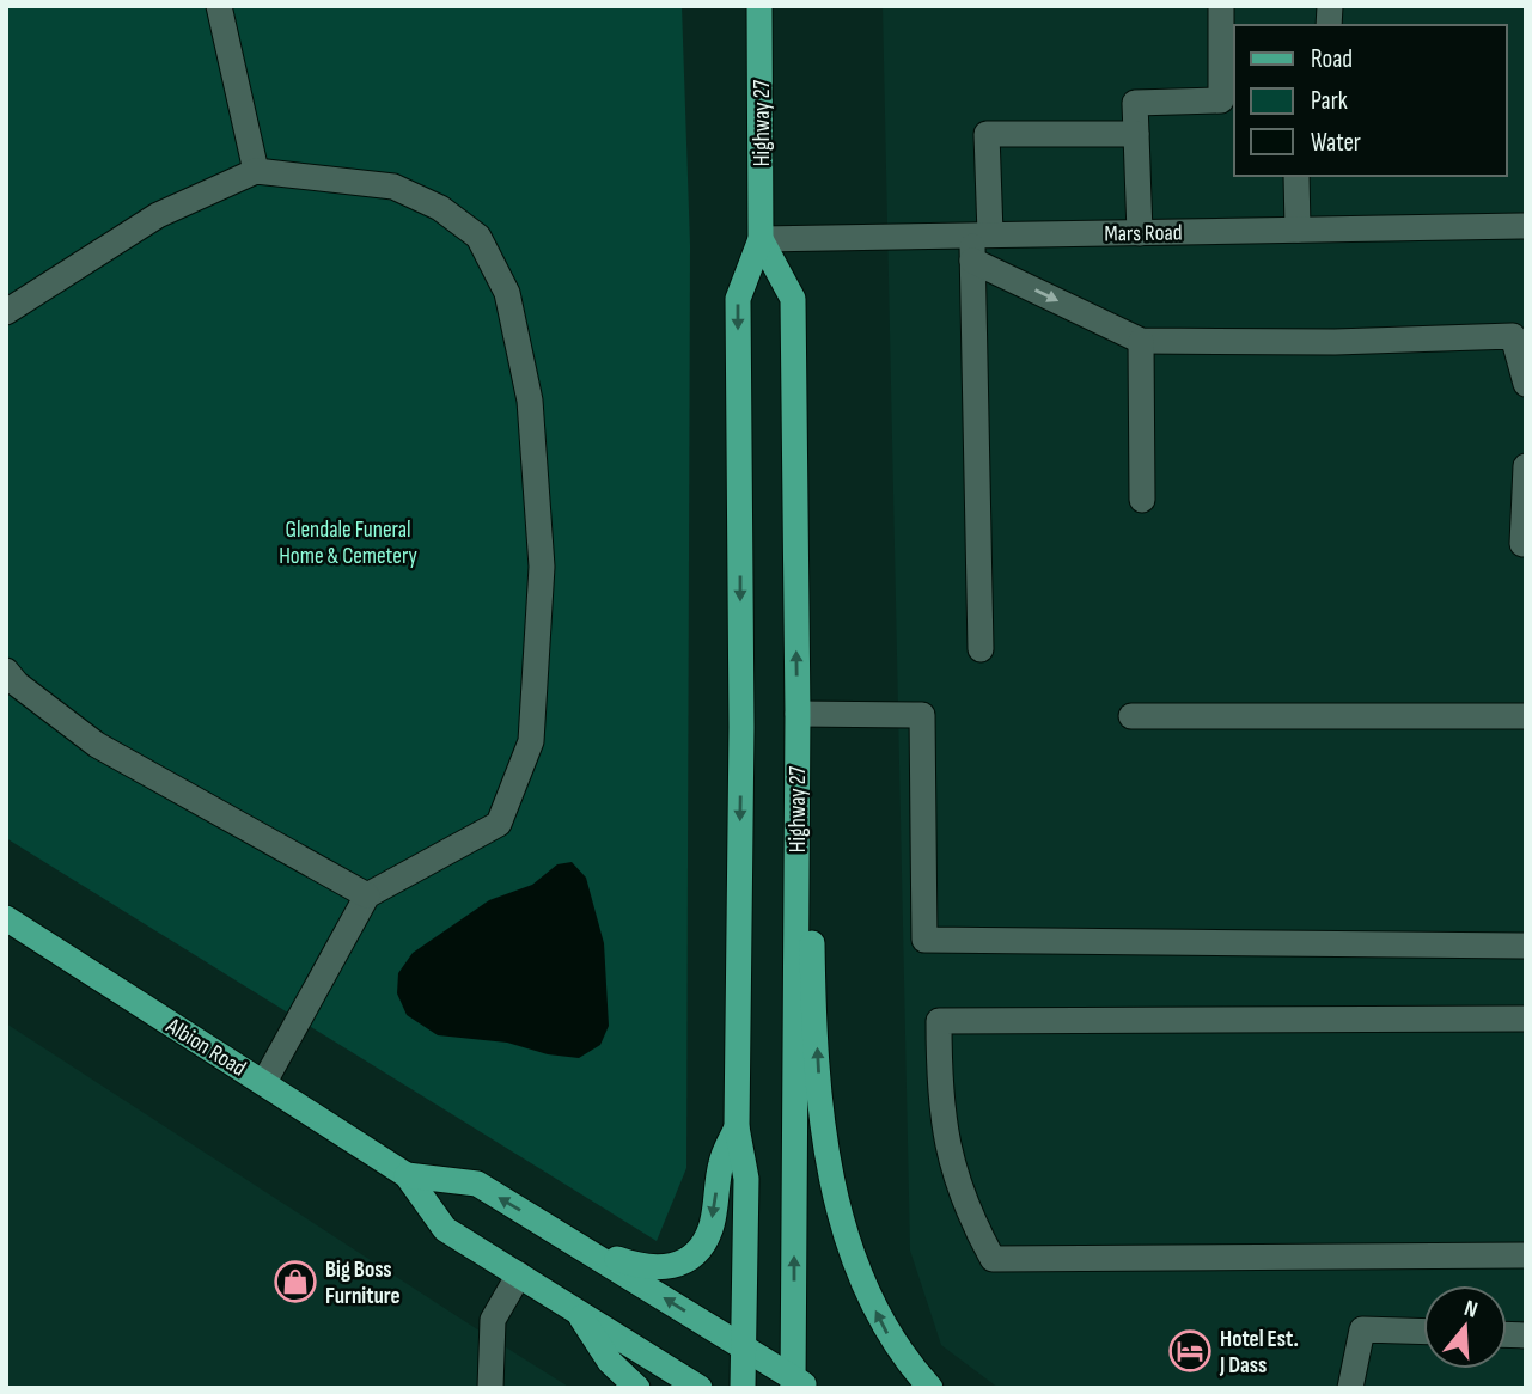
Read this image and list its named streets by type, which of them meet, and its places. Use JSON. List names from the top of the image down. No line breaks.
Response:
{"streets":{"main road":["Highway 27","Albion Road"],"street":["Mars Road"]},"crossings":[["Highway 27","Mars Road"],["Highway 27","Albion Road"]],"parks":["Glendale Funeral Home & Cemetery"],"places":{"shop":["Big Boss Furniture"],"hotel":["Hotel Est. J Dass"]},"legend":["Road","Park","Water"],"north":"top"}
